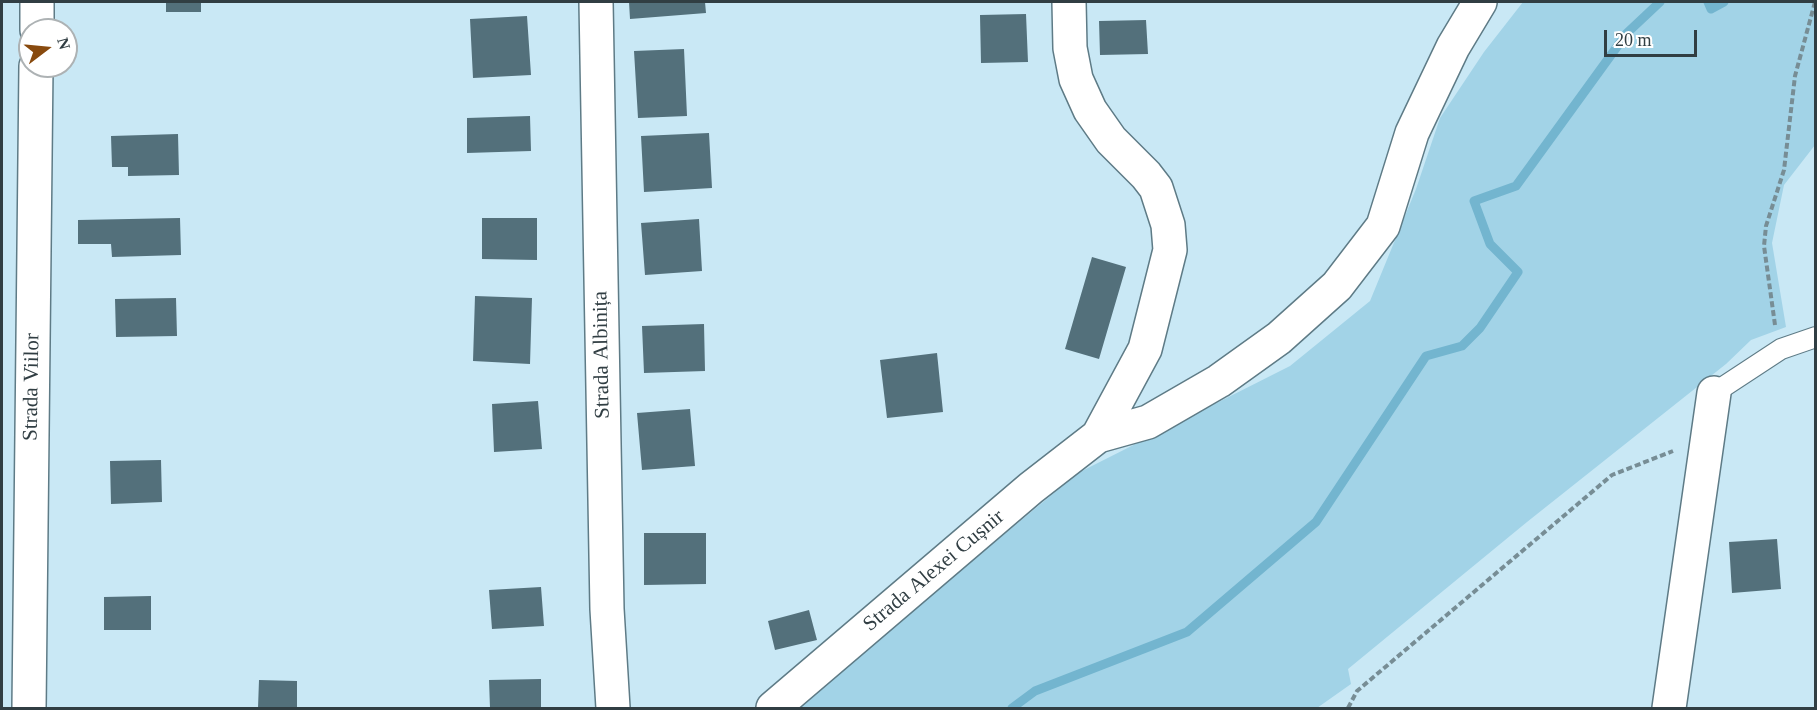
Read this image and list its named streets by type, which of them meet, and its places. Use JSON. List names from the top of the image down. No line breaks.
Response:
{"streets":{"street":["Strada Albinița","Strada Viilor","Strada Alexei Cușnir"]},"scale_bar":"20 m","north":"right"}
